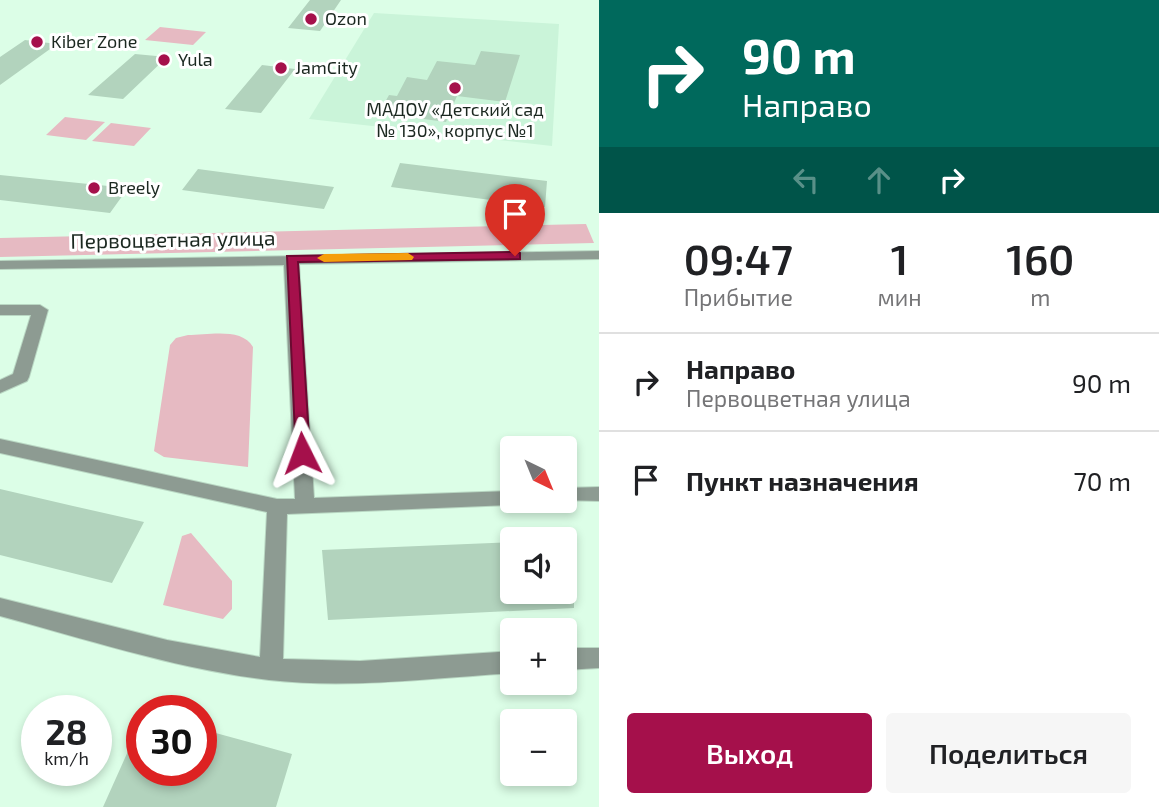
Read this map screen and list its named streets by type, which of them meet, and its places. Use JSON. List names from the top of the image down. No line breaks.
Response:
{"streets":{"street":["Первоцветная улица"]},"places":["Ozon","Kiber Zone","Yula","JamCity","МАДОУ «Детский сад № 130», корпус №1","Breely"],"north":"bottom right","page":{"turn":["90 m","Направо"],"eta":["09:47","Прибытие","1","мин","160","m"],"list":[{"name":"Направо","note":"Первоцветная улица","value":"90 m"},{"name":"Пункт назначения","value":"70 m"}],"map_buttons":["+","−"],"speed":"28 km/h","limit":"30","buttons":["Выход","Поделиться"]}}
